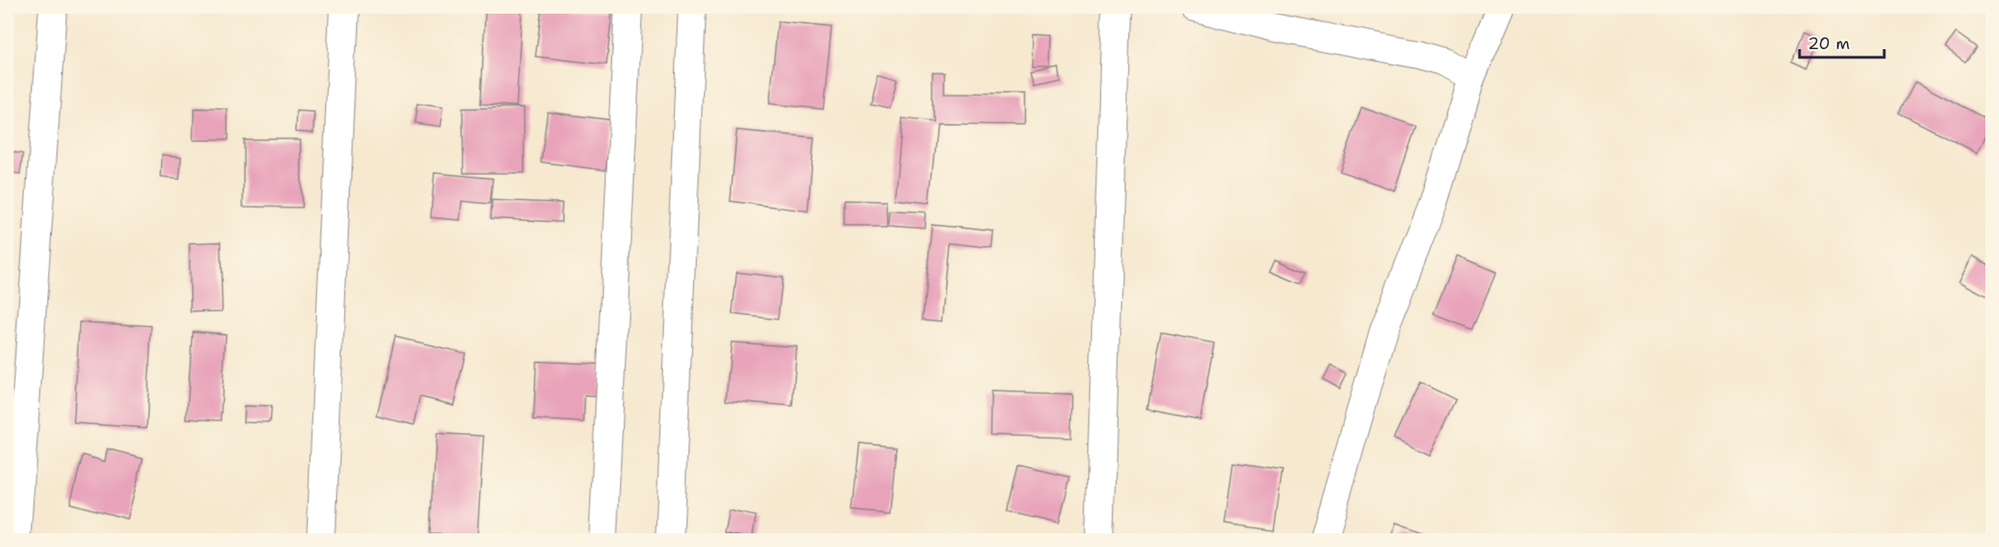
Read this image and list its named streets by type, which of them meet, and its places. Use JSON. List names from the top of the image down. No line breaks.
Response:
{"scale_bar":"20 m"}
